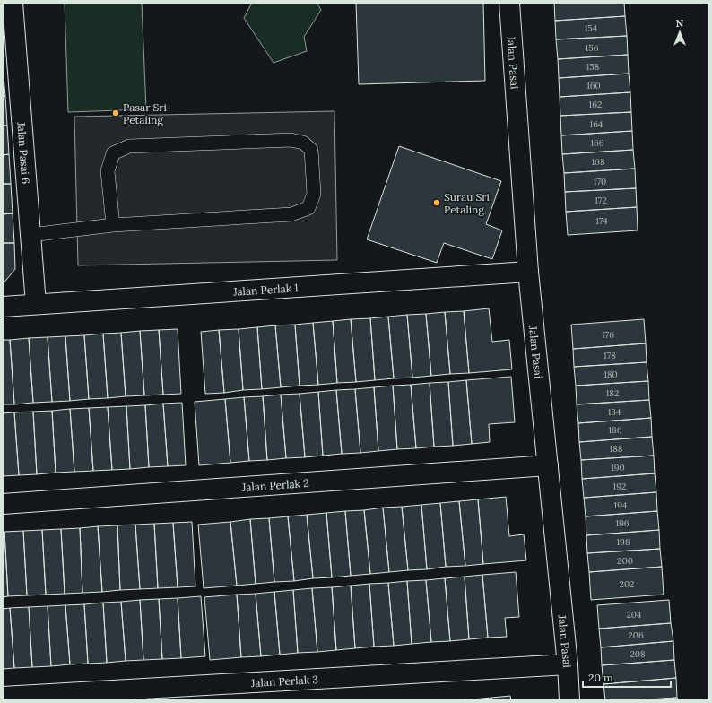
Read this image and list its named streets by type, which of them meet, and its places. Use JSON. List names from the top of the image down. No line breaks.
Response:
{"streets":{"street":["Jalan Pasai","Jalan Pasai 6","Jalan Perlak 1","Jalan Perlak 2","Jalan Perlak 3"]},"crossings":[["Jalan Pasai","Jalan Perlak 1"],["Jalan Pasai","Jalan Perlak 2"],["Jalan Pasai","Jalan Perlak 3"],["Jalan Pasai 6","Jalan Perlak 1"]],"places":["Pasar Sri Petaling","Surau Sri Petaling"],"house_numbers":["154","156","158","160","162","164","166","168","170","172","174","176","178","180","182","184","186","188","190","192","194","196","198","200","202","204","206","208"],"scale_bar":"20 m","north":"top"}
